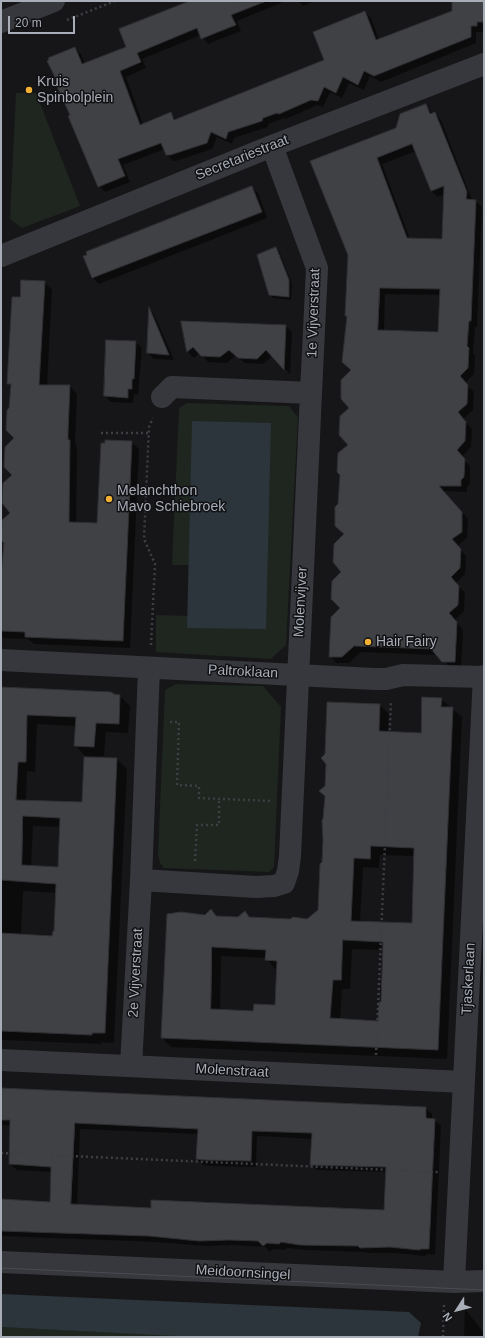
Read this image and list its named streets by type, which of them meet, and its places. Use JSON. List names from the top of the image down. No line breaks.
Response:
{"streets":{"street":["Secretariestraat","1e Vijverstraat","Molenvijver","Paltroklaan","2e Vijverstraat","Tjaskerlaan","Molenstraat","Meidoornsingel"]},"crossings":[["Secretariestraat","1e Vijverstraat"],["1e Vijverstraat","Molenvijver"],["Molenvijver","Paltroklaan"],["Molenvijver","2e Vijverstraat"],["Paltroklaan","Tjaskerlaan"],["2e Vijverstraat","Molenstraat"],["Tjaskerlaan","Molenstraat"],["Tjaskerlaan","Meidoornsingel"]],"places":["Kruis Spinbolplein","Melanchthon Mavo Schiebroek","Hair Fairy"],"scale_bar":"20 m","north":"bottom left"}
